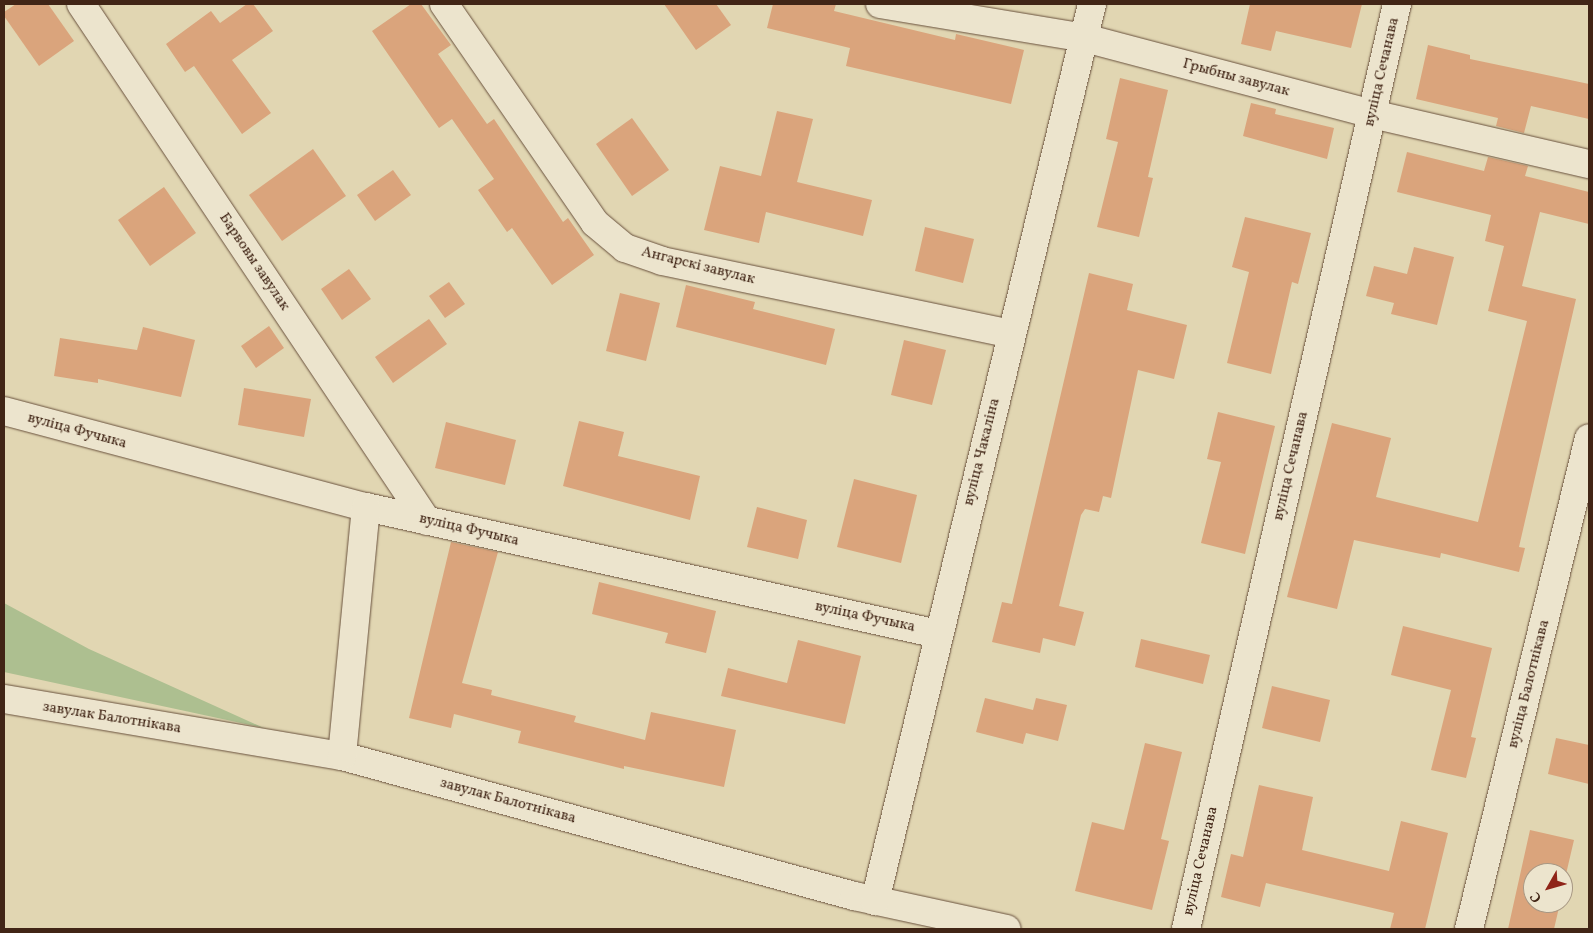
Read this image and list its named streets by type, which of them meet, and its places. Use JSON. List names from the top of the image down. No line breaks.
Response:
{"streets":{"street":["вуліца Сечанава","Грыбны завулак","Барвовы завулак","Ангарскі завулак","вуліца Фучыка","вуліца Чакаліна","вуліца Балотнікава","завулак Балотнікава"]},"crossings":[["вуліца Сечанава","Грыбны завулак"],["Грыбны завулак","вуліца Чакаліна"],["Барвовы завулак","вуліца Фучыка"],["Ангарскі завулак","вуліца Чакаліна"],["вуліца Фучыка","вуліца Чакаліна"],["вуліца Чакаліна","завулак Балотнікава"]],"north":"bottom left"}
